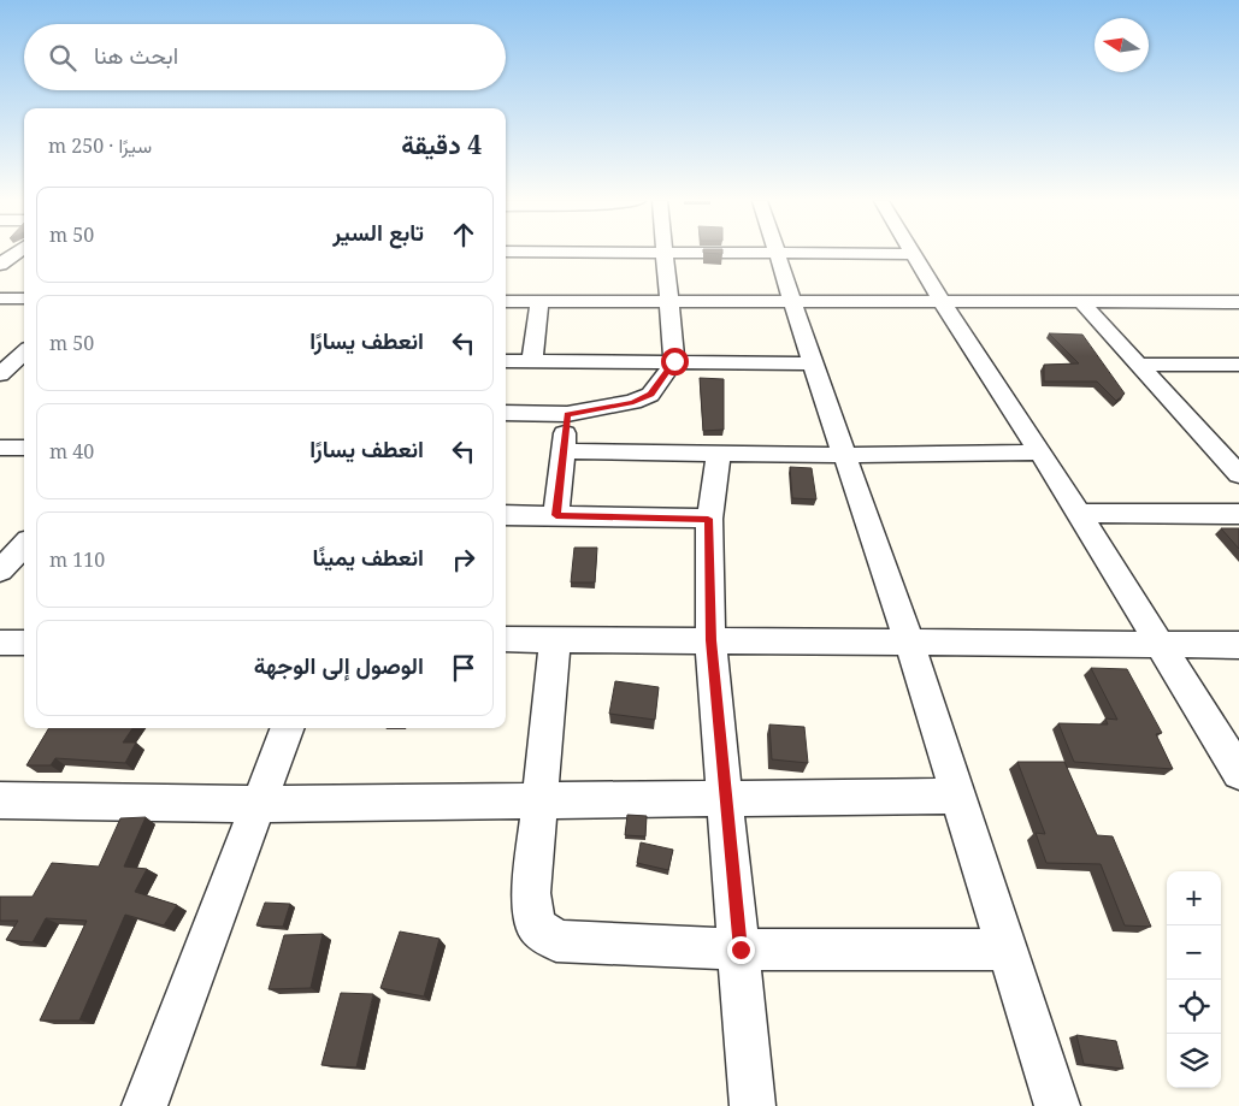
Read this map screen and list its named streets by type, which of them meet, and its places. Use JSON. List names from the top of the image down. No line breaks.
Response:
{"north":"left","page":{"search":"ابحث هنا","heading":["4 دقيقة","سيرًا · 250 m"],"list":[["تابع السير","50 m"],["انعطف يسارًا","50 m"],["انعطف يسارًا","40 m"],["انعطف يمينًا","110 m"],"الوصول إلى الوجهة"],"map_buttons":["+","−"]}}
